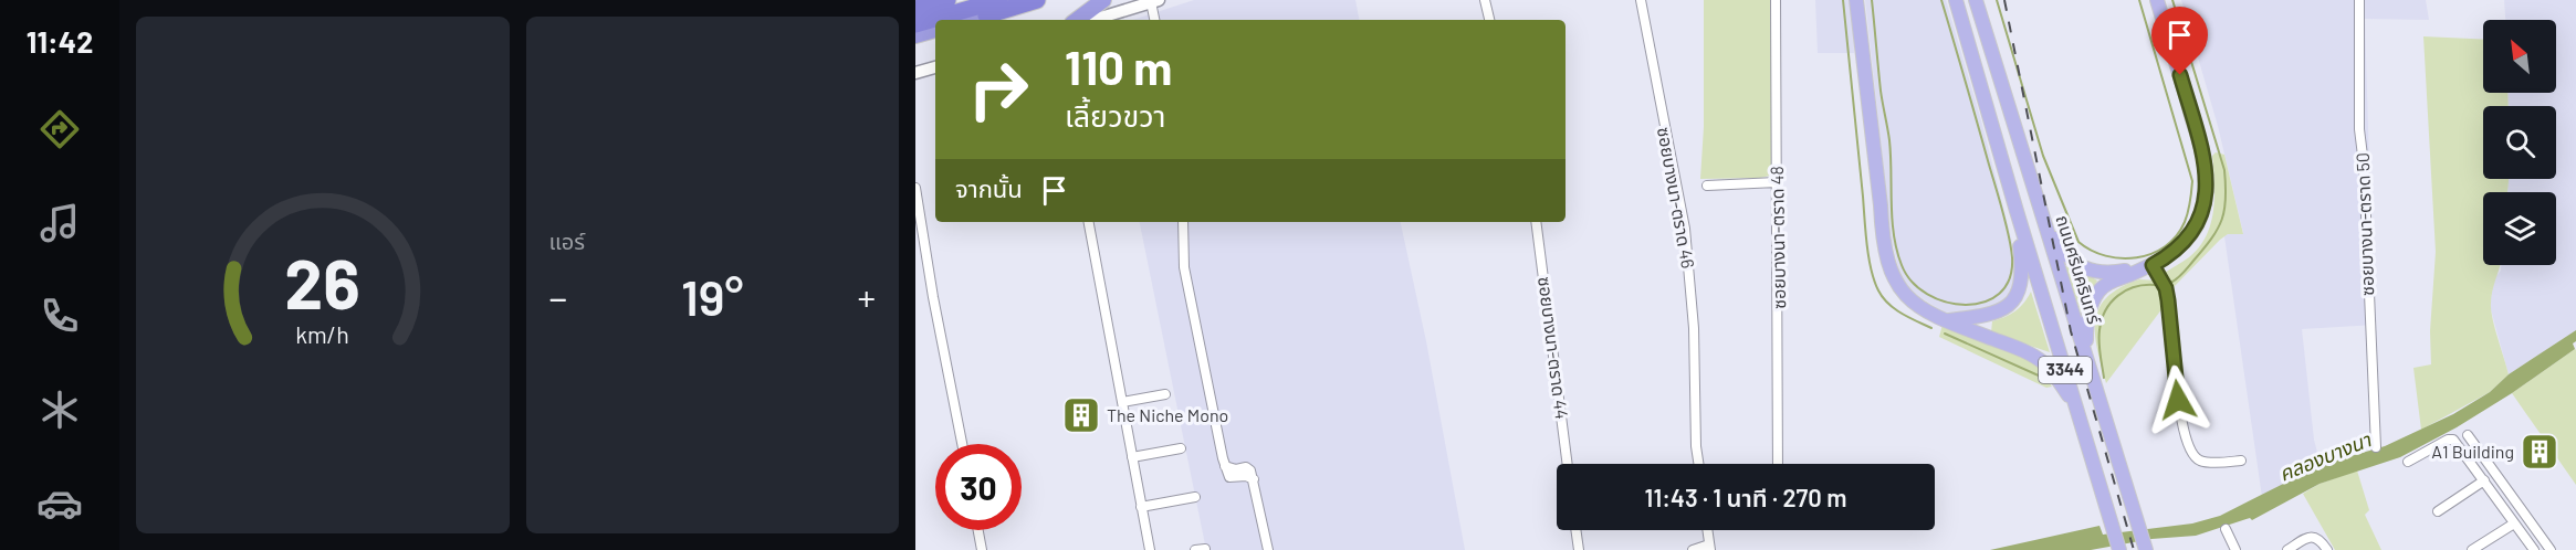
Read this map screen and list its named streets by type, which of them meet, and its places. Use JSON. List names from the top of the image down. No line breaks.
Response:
{"streets":{"main road":["ถนนศรีนครินทร์","3344"],"street":["ซอยบางนา-ตราด 46","ซอยบางนา-ตราด 50","ซอยบางนา-ตราด 48","ซอยบางนา-ตราด 44"]},"water":["คลองบางนา"],"places":{"building":["The Niche Mono","A1 Building"]},"north":"top left","page":{"tabs":"11:42","tile":"แอร์","turn":["110 m","เลี้ยวขวา"],"then":"จากนั้น","heat":["−","19°","+"],"limit":"30","trip":"11:43 · 1 นาที · 270 m","gauge":["26","km/h"]}}
